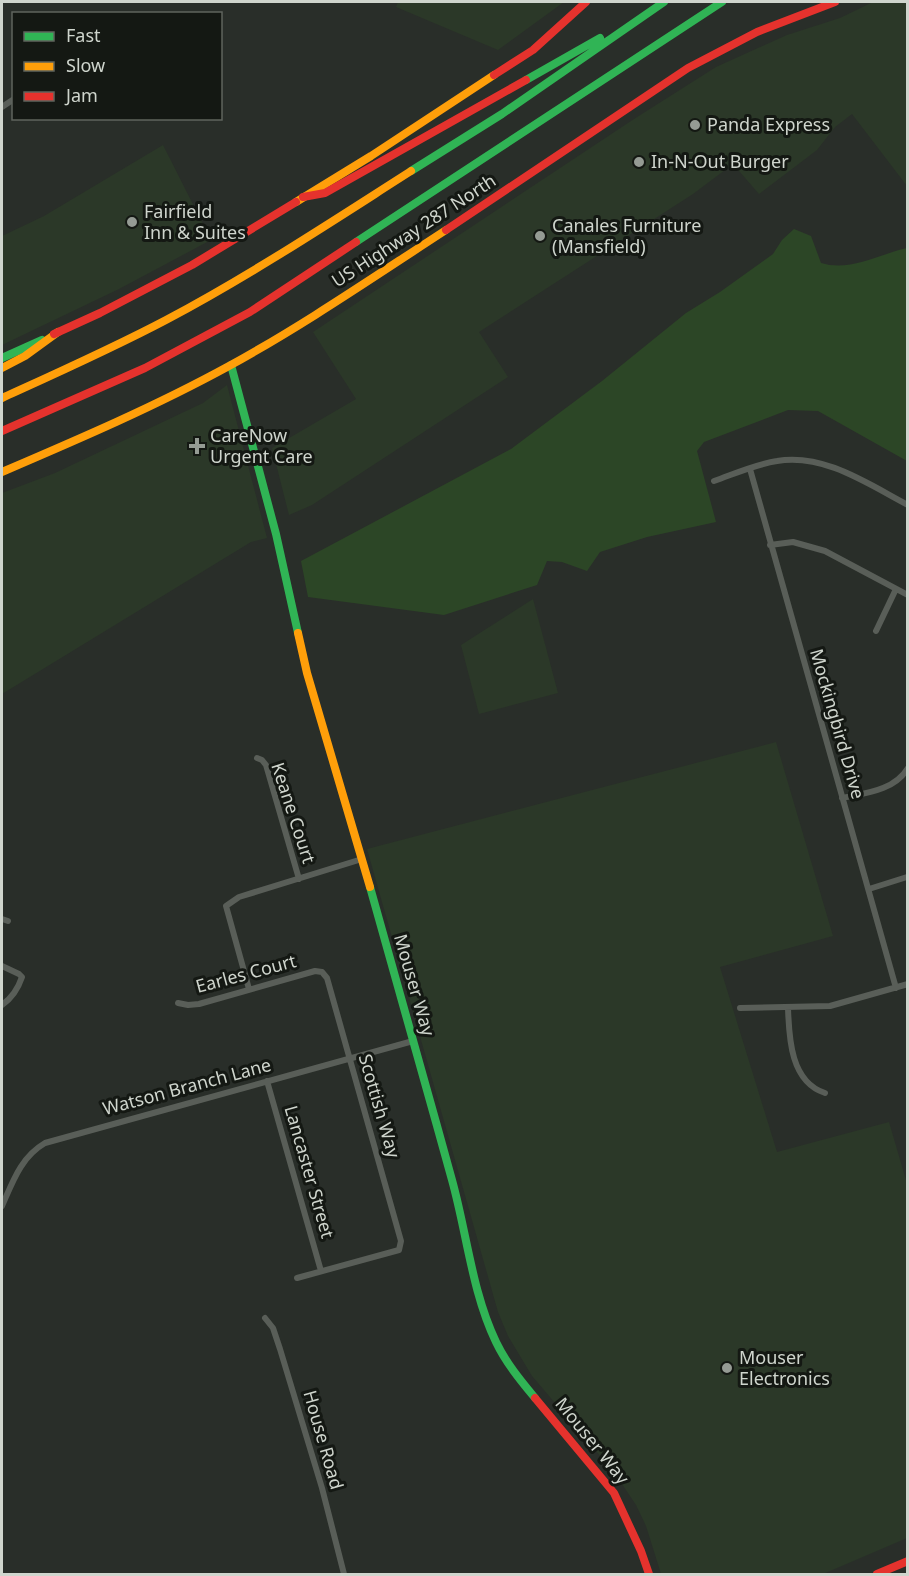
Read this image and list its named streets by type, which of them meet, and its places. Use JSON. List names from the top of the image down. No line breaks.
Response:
{"streets":{"main road":["US Highway 287 North","Mouser Way"],"street":["Mockingbird Drive","Keane Court","Earles Court","Watson Branch Lane","Scottish Way","Lancaster Street","House Road"]},"crossings":[["US Highway 287 North","Mouser Way"],["Earles Court","Scottish Way"],["Mouser Way","Watson Branch Lane"],["Watson Branch Lane","Scottish Way"],["Watson Branch Lane","Lancaster Street"],["Scottish Way","Lancaster Street"]],"places":{"other":["Panda Express","In-N-Out Burger","Fairfield Inn & Suites","Canales Furniture (Mansfield)","Mouser Electronics"],"health":["CareNow Urgent Care"]},"legend":["Fast","Slow","Jam"]}
